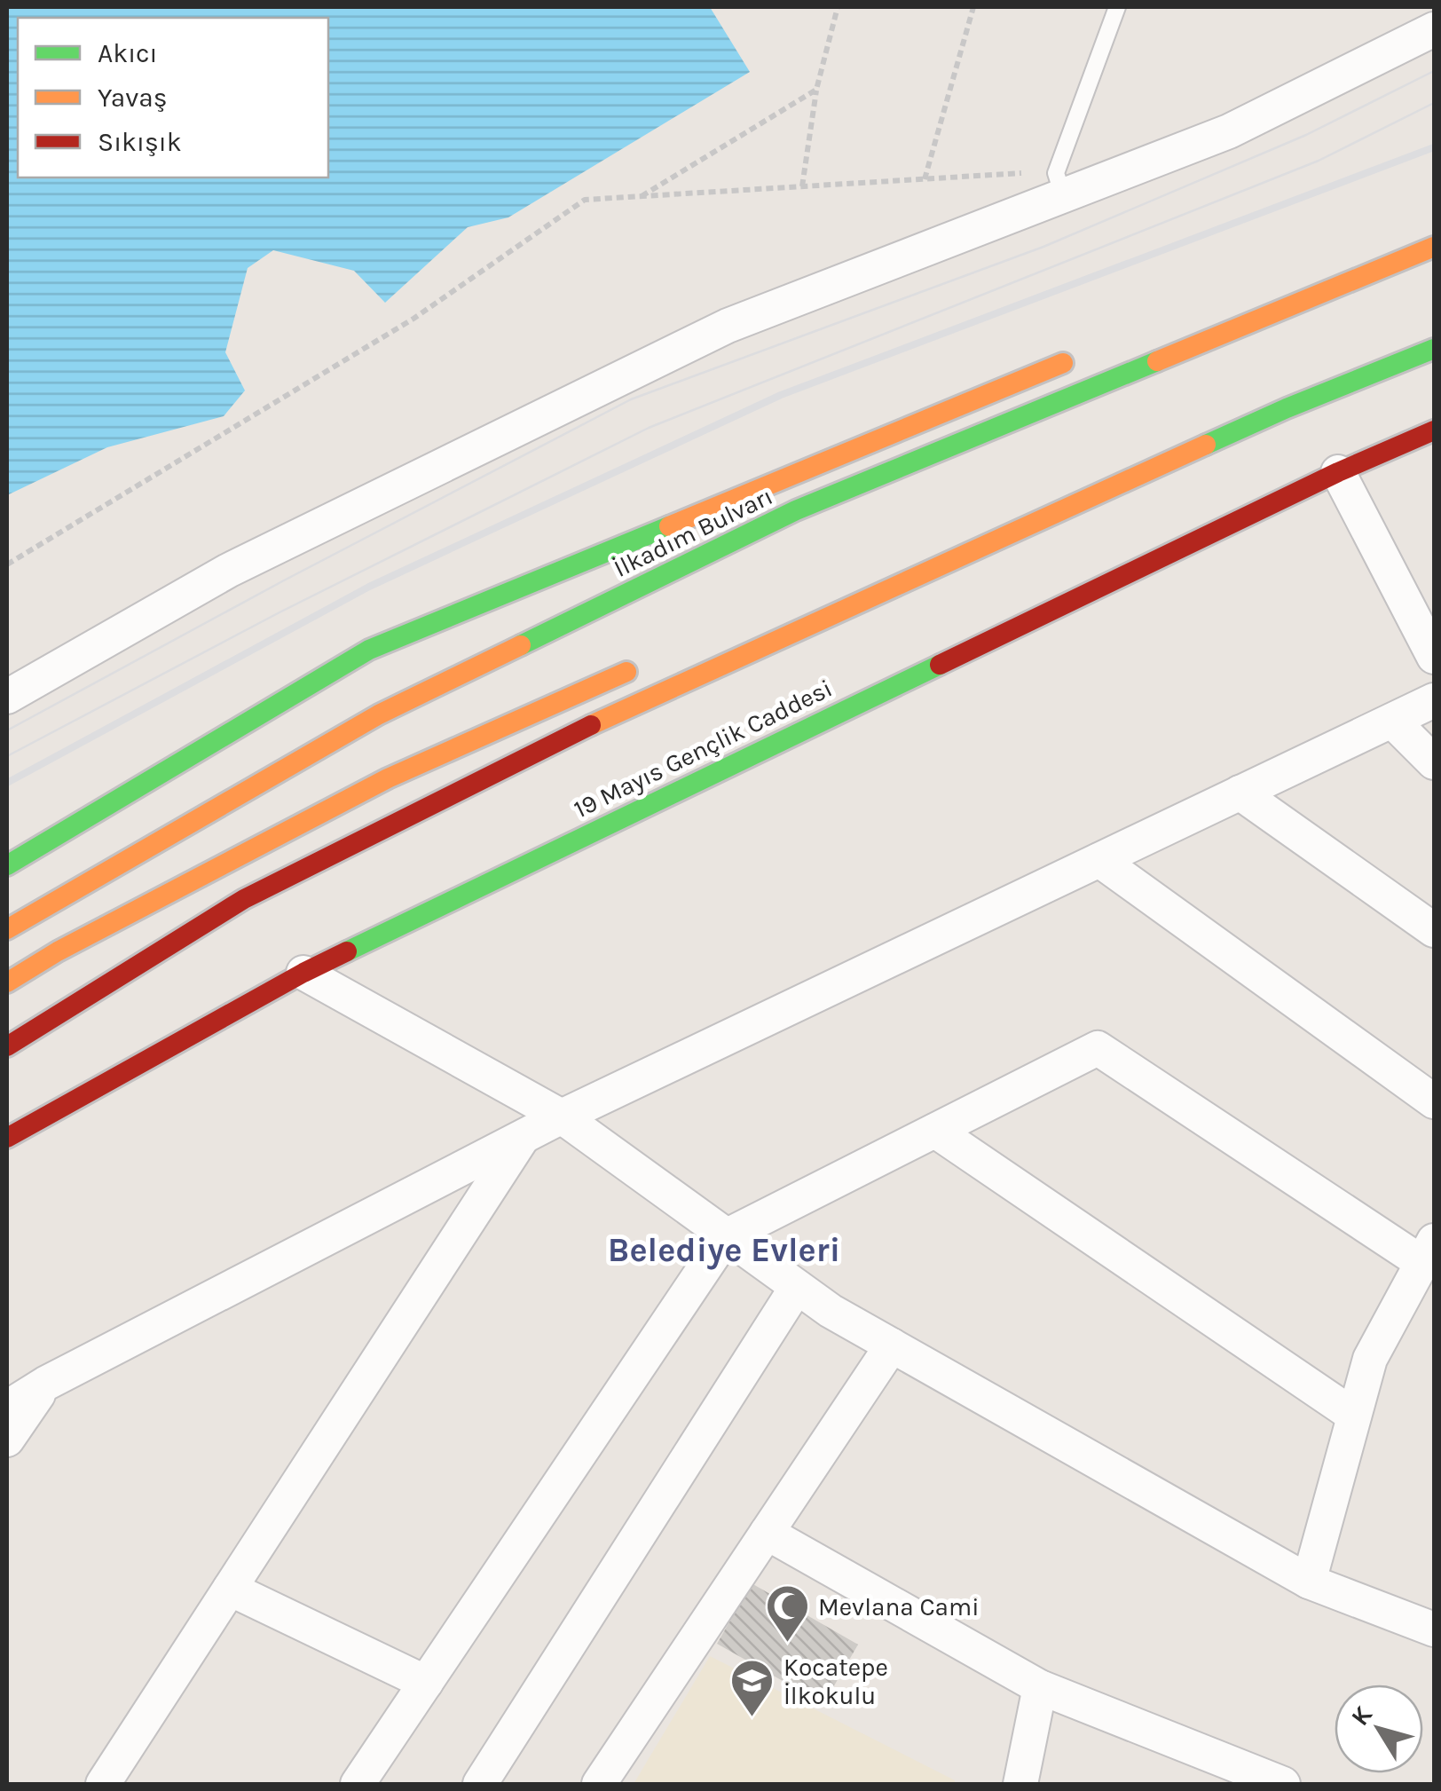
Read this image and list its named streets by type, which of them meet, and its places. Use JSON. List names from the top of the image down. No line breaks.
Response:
{"streets":{"main road":["İlkadım Bulvarı","19 Mayıs Gençlik Caddesi"]},"districts":["Belediye Evleri"],"places":{"mosque":["Mevlana Cami"],"school or university":["Kocatepe İlkokulu"]},"legend":["Akıcı","Yavaş","Sıkışık"],"north":"top left"}
